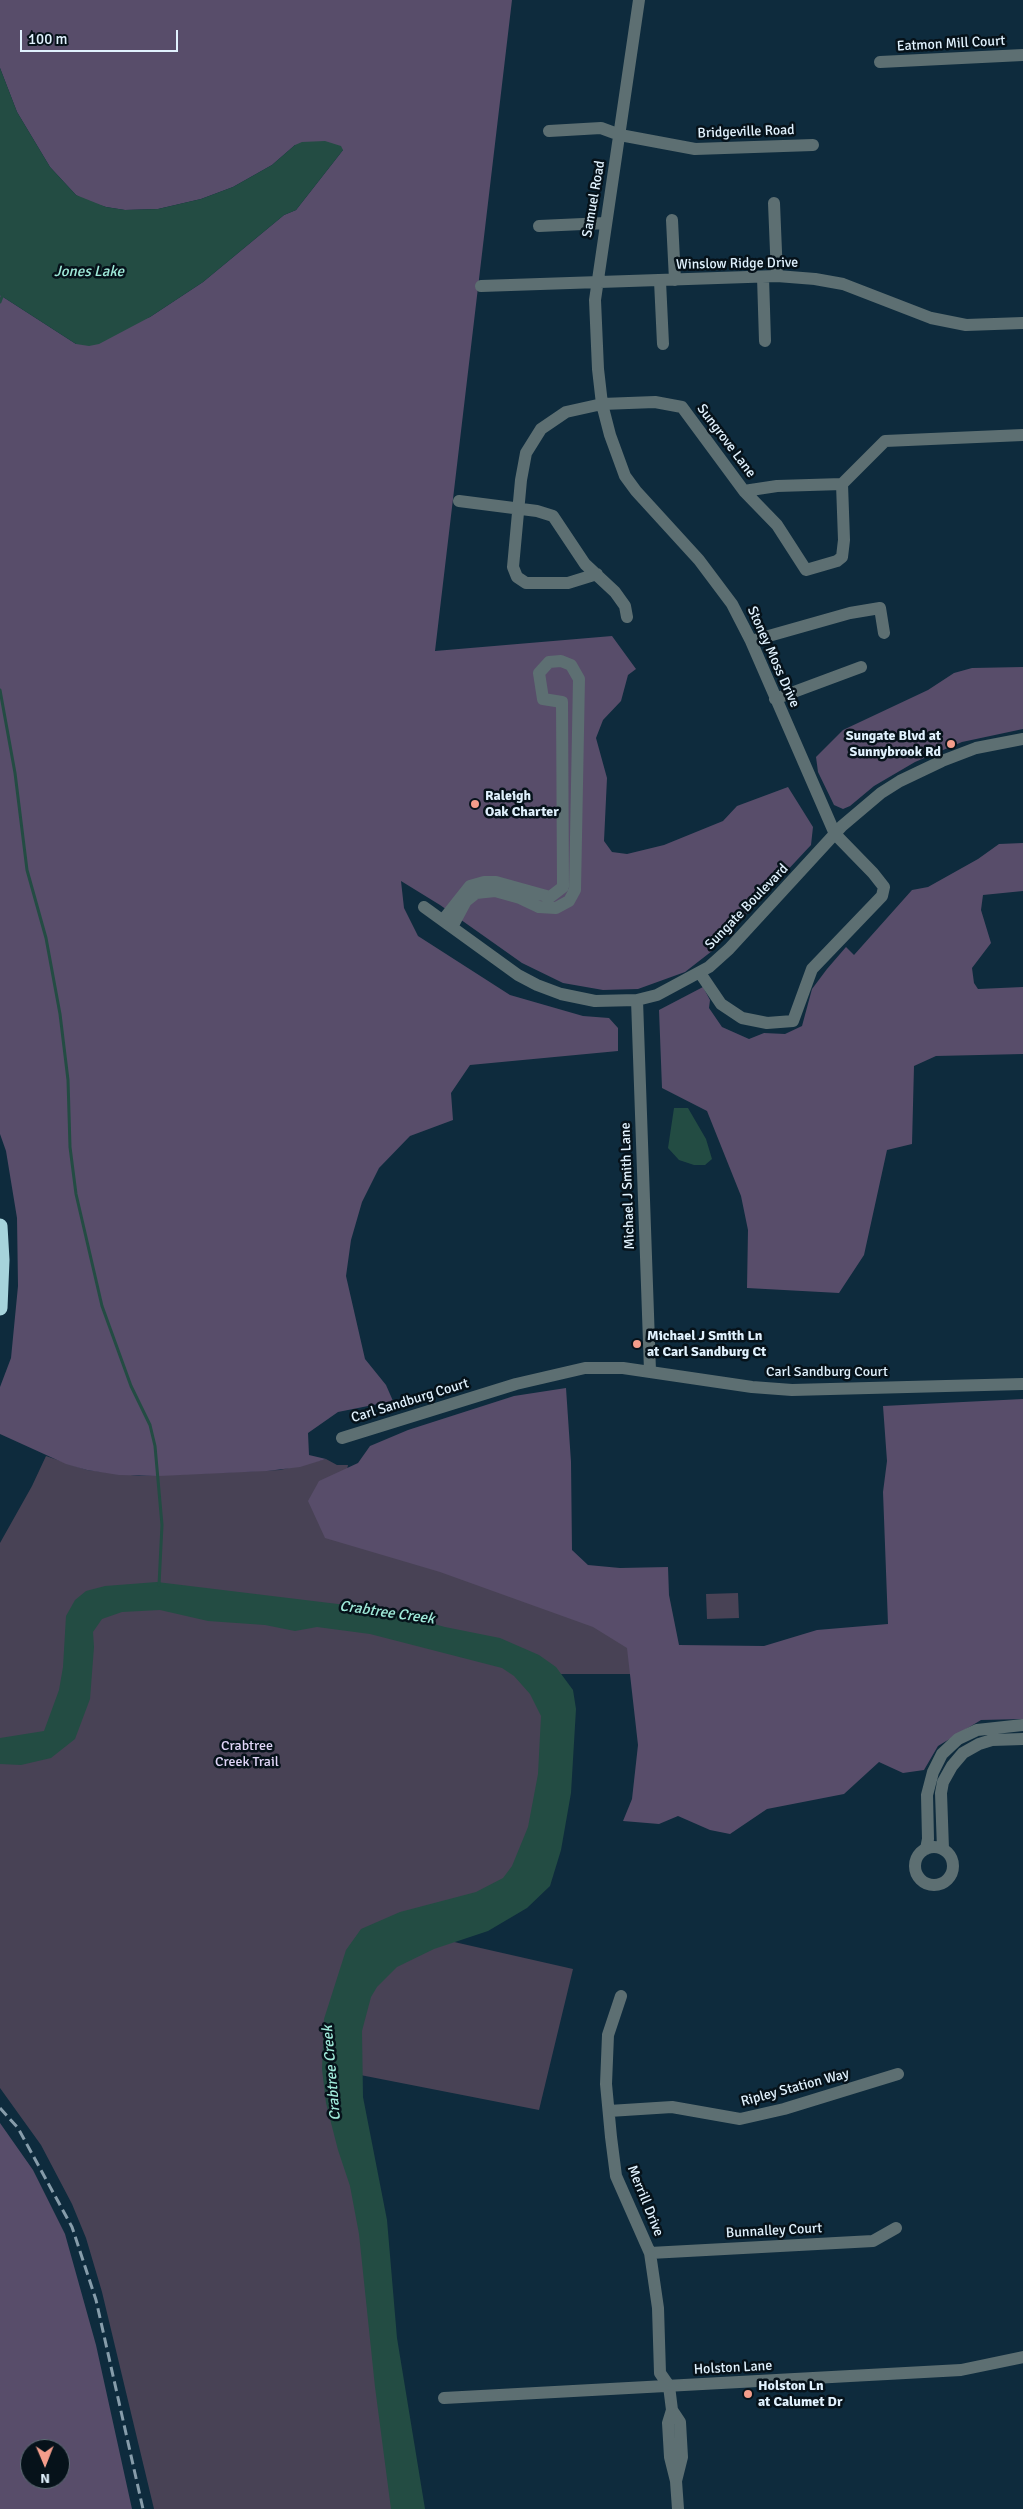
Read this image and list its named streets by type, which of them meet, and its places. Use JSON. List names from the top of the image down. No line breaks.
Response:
{"streets":{"street":["Eatmon Mill Court","Bridgeville Road","Samuel Road","Winslow Ridge Drive","Sungrove Lane","Stoney Moss Drive","Sungate Boulevard","Michael J Smith Lane","Carl Sandburg Court","Ripley Station Way","Merrill Drive","Bunnalley Court","Holston Lane"]},"crossings":[["Bridgeville Road","Samuel Road"],["Samuel Road","Winslow Ridge Drive"],["Samuel Road","Sungrove Lane"],["Samuel Road","Stoney Moss Drive"],["Sungrove Lane","Stoney Moss Drive"],["Stoney Moss Drive","Sungate Boulevard"],["Sungate Boulevard","Michael J Smith Lane"],["Michael J Smith Lane","Carl Sandburg Court"],["Ripley Station Way","Merrill Drive"],["Merrill Drive","Bunnalley Court"],["Merrill Drive","Holston Lane"]],"water":["Jones Lake","Crabtree Creek"],"parks":["Crabtree Creek Trail"],"places":["Sungate Blvd at Sunnybrook Rd","Raleigh Oak Charter","Michael J Smith Ln at Carl Sandburg Ct","Holston Ln at Calumet Dr"],"scale_bar":"100 m","north":"bottom"}
